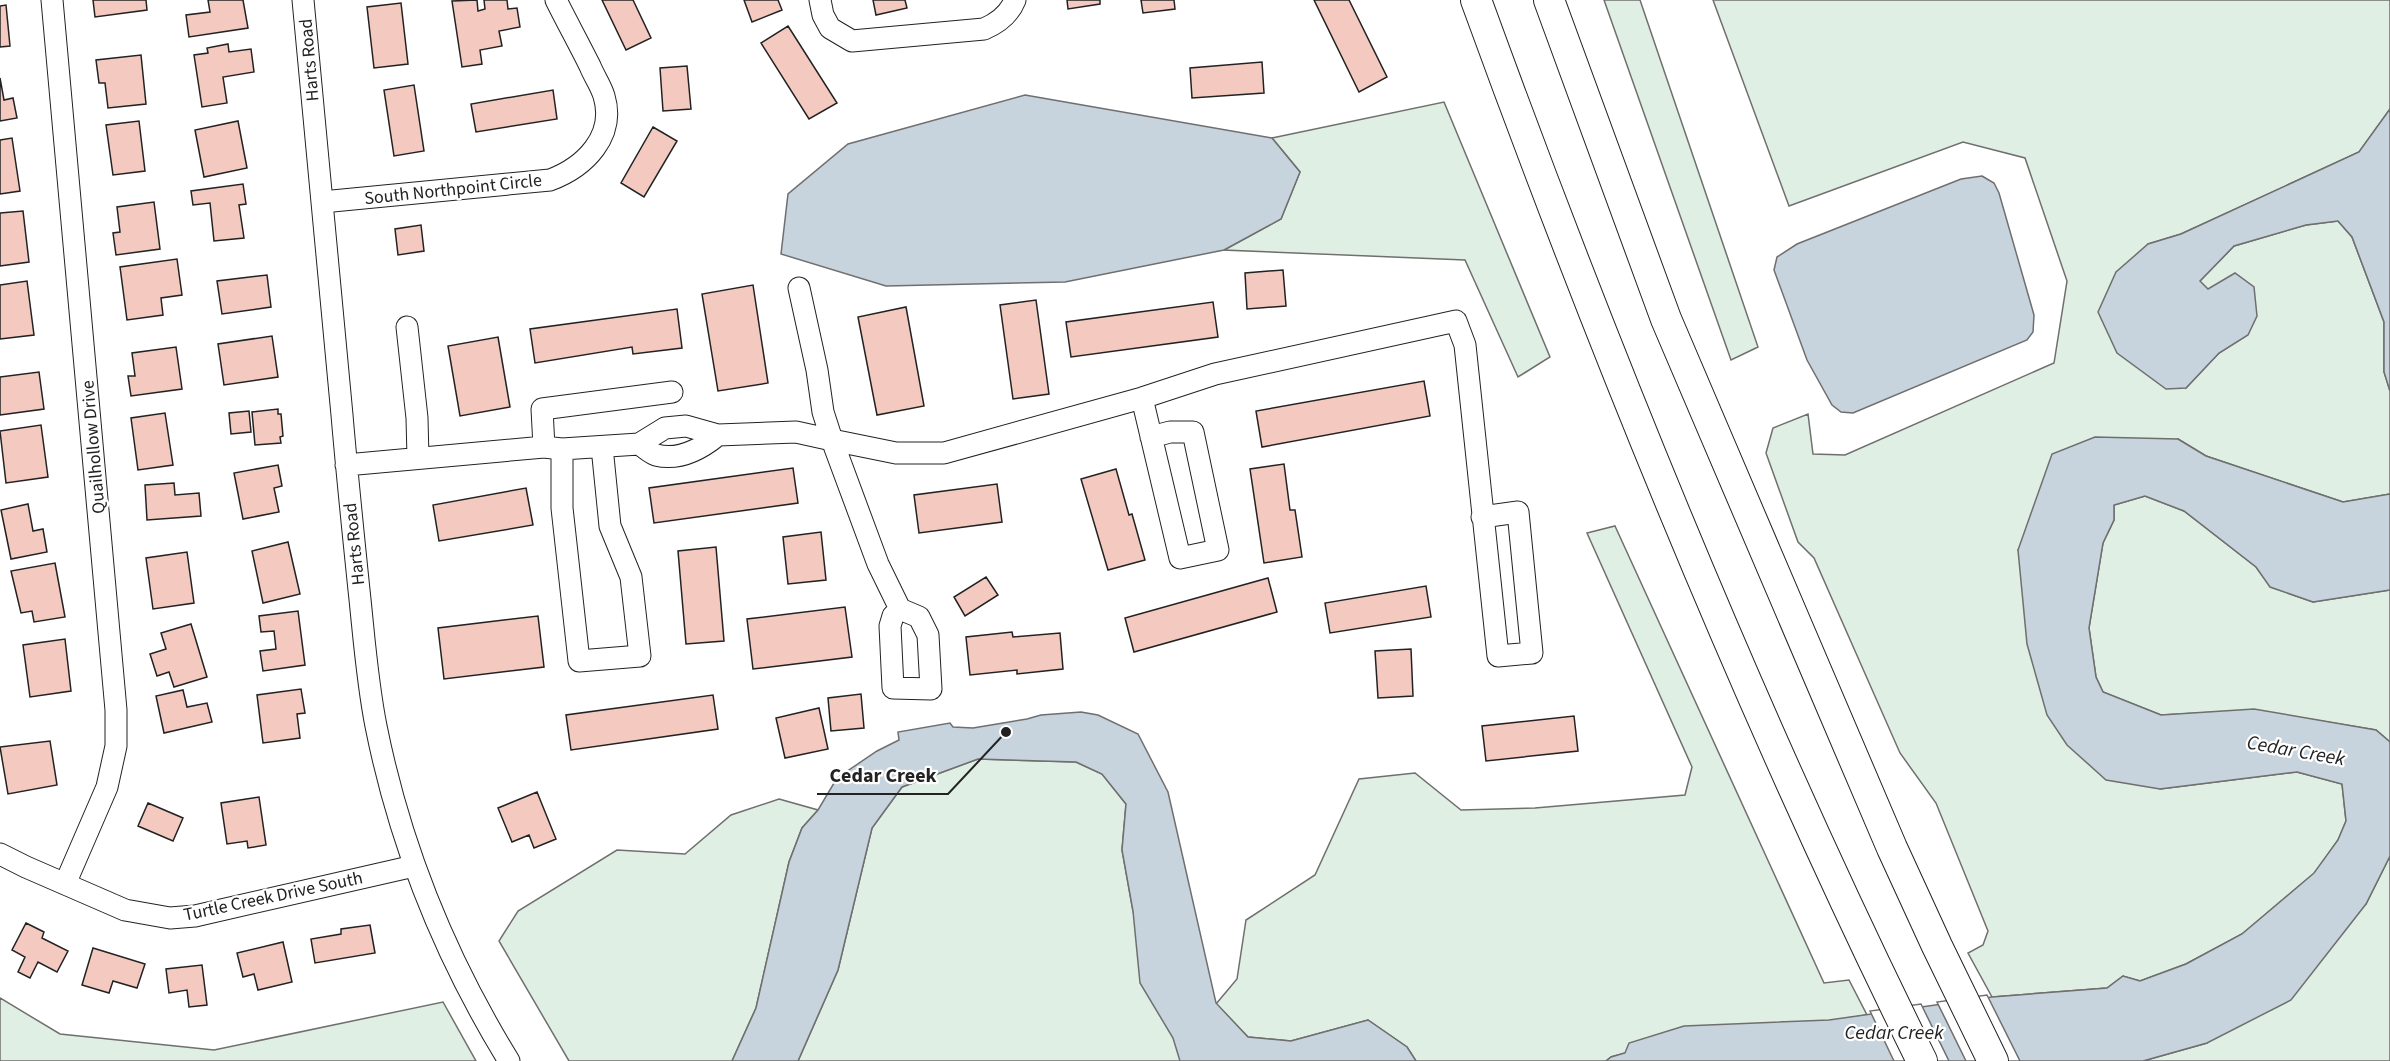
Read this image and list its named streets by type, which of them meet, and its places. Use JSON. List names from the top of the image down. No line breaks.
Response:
{"streets":{"street":["Harts Road","South Northpoint Circle","Quailhollow Drive","Turtle Creek Drive South"]},"crossings":[["Harts Road","South Northpoint Circle"],["Harts Road","Turtle Creek Drive South"],["Quailhollow Drive","Turtle Creek Drive South"]],"water":["Cedar Creek"],"places":["Cedar Creek"]}
